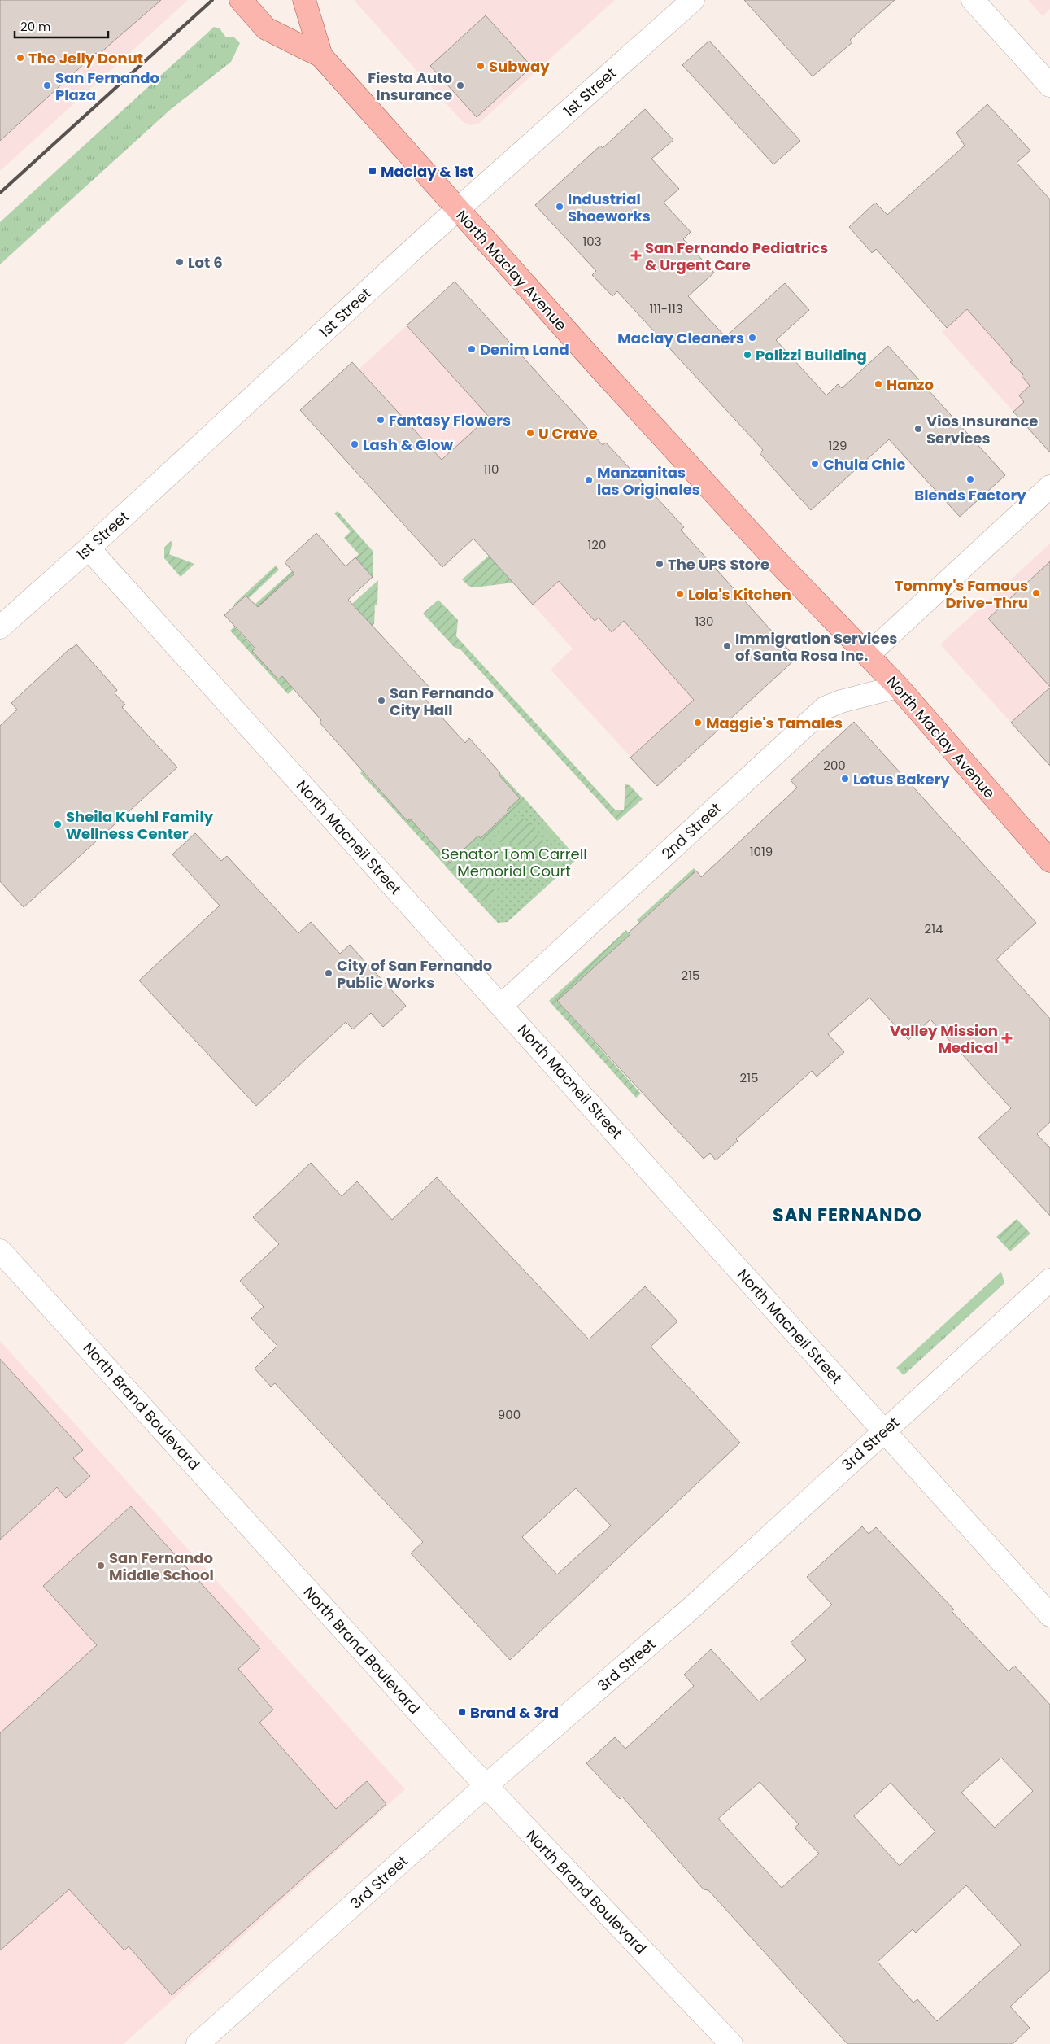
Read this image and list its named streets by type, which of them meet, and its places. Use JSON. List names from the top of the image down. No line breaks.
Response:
{"streets":{"main road":["North Maclay Avenue"],"street":["1st Street","2nd Street","North Macneil Street","North Brand Boulevard","3rd Street"]},"crossings":[["1st Street","North Maclay Avenue"],["1st Street","North Macneil Street"],["North Maclay Avenue","2nd Street"],["2nd Street","North Macneil Street"],["North Macneil Street","3rd Street"],["North Brand Boulevard","3rd Street"]],"districts":["SAN FERNANDO"],"parks":["Senator Tom Carrell Memorial Court"],"places":{"other":["The Jelly Donut","Subway","San Fernando Plaza","Fiesta Auto Insurance","Industrial Shoeworks","Lot 6","Maclay Cleaners","Denim Land","Polizzi Building","Hanzo","Fantasy Flowers","Vios Insurance Services","U Crave","Lash & Glow","Chula Chic","Blends Factory","Manzanitas las Originales","The UPS Store","Tommy's Famous Drive-Thru","Lola's Kitchen","Immigration Services of Santa Rosa Inc.","San Fernando City Hall","Maggie's Tamales","Lotus Bakery","Sheila Kuehl Family Wellness Center","City of San Fernando Public Works","San Fernando Middle School"],"transit":["Maclay & 1st","Brand & 3rd"],"health":["San Fernando Pediatrics & Urgent Care","Valley Mission Medical"]},"house_numbers":["103","111-113","129","110","120","130","200","1019","214","215","215","900"],"scale_bar":"20 m"}
